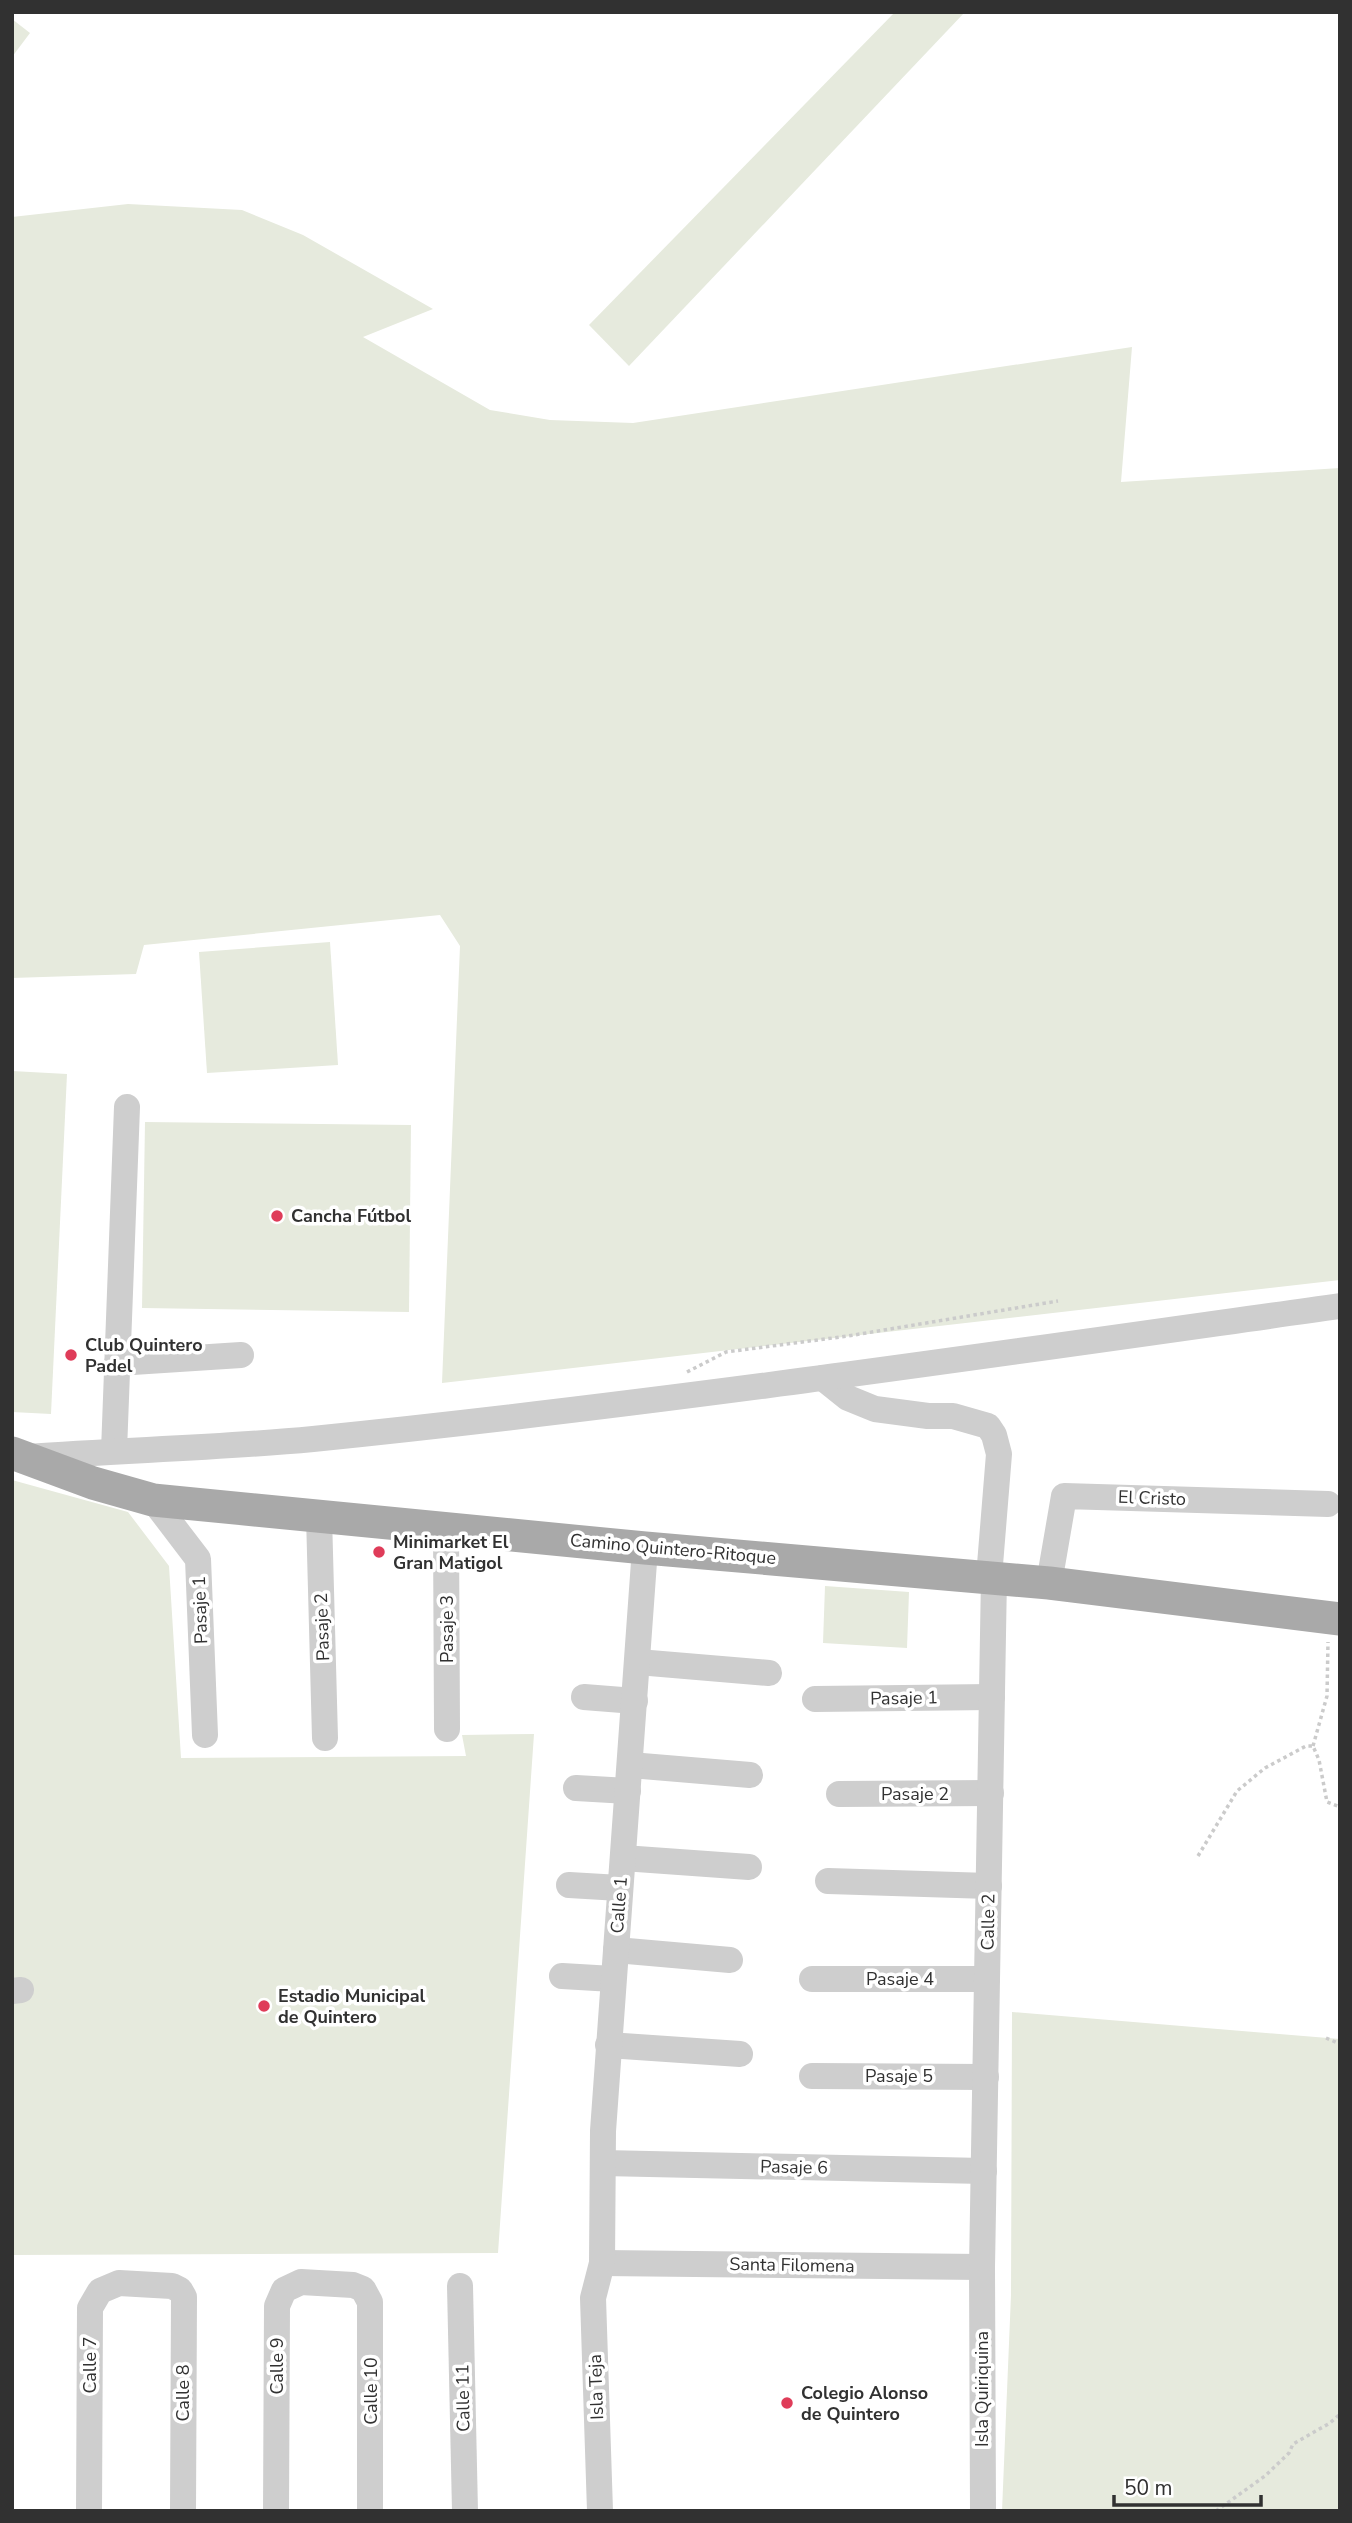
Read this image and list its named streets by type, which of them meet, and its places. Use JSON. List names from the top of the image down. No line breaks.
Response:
{"streets":{"main road":["Camino Quintero-Ritoque"],"street":["El Cristo","Pasaje 1","Pasaje 2","Pasaje 3","Calle 1","Calle 2","Pasaje 4","Pasaje 5","Pasaje 6","Santa Filomena","Calle 7","Calle 9","Isla Teja","Isla Quiriquina","Calle 10","Calle 8","Calle 11"]},"crossings":[["El Cristo","Camino Quintero-Ritoque"],["Camino Quintero-Ritoque","Pasaje 1"],["Camino Quintero-Ritoque","Pasaje 2"],["Camino Quintero-Ritoque","Pasaje 3"],["Camino Quintero-Ritoque","Calle 1"],["Camino Quintero-Ritoque","Calle 2"],["Pasaje 1","Calle 2"],["Pasaje 2","Calle 2"],["Calle 1","Pasaje 6"],["Calle 1","Santa Filomena"],["Calle 1","Isla Teja"],["Calle 2","Pasaje 4"],["Calle 2","Pasaje 5"],["Calle 2","Pasaje 6"],["Calle 2","Santa Filomena"],["Calle 2","Isla Quiriquina"],["Santa Filomena","Isla Teja"],["Santa Filomena","Isla Quiriquina"],["Calle 7","Calle 8"],["Calle 9","Calle 10"]],"places":["Cancha Fútbol","Club Quintero Padel","Minimarket El Gran Matigol","Estadio Municipal de Quintero","Colegio Alonso de Quintero"],"scale_bar":"50 m"}
